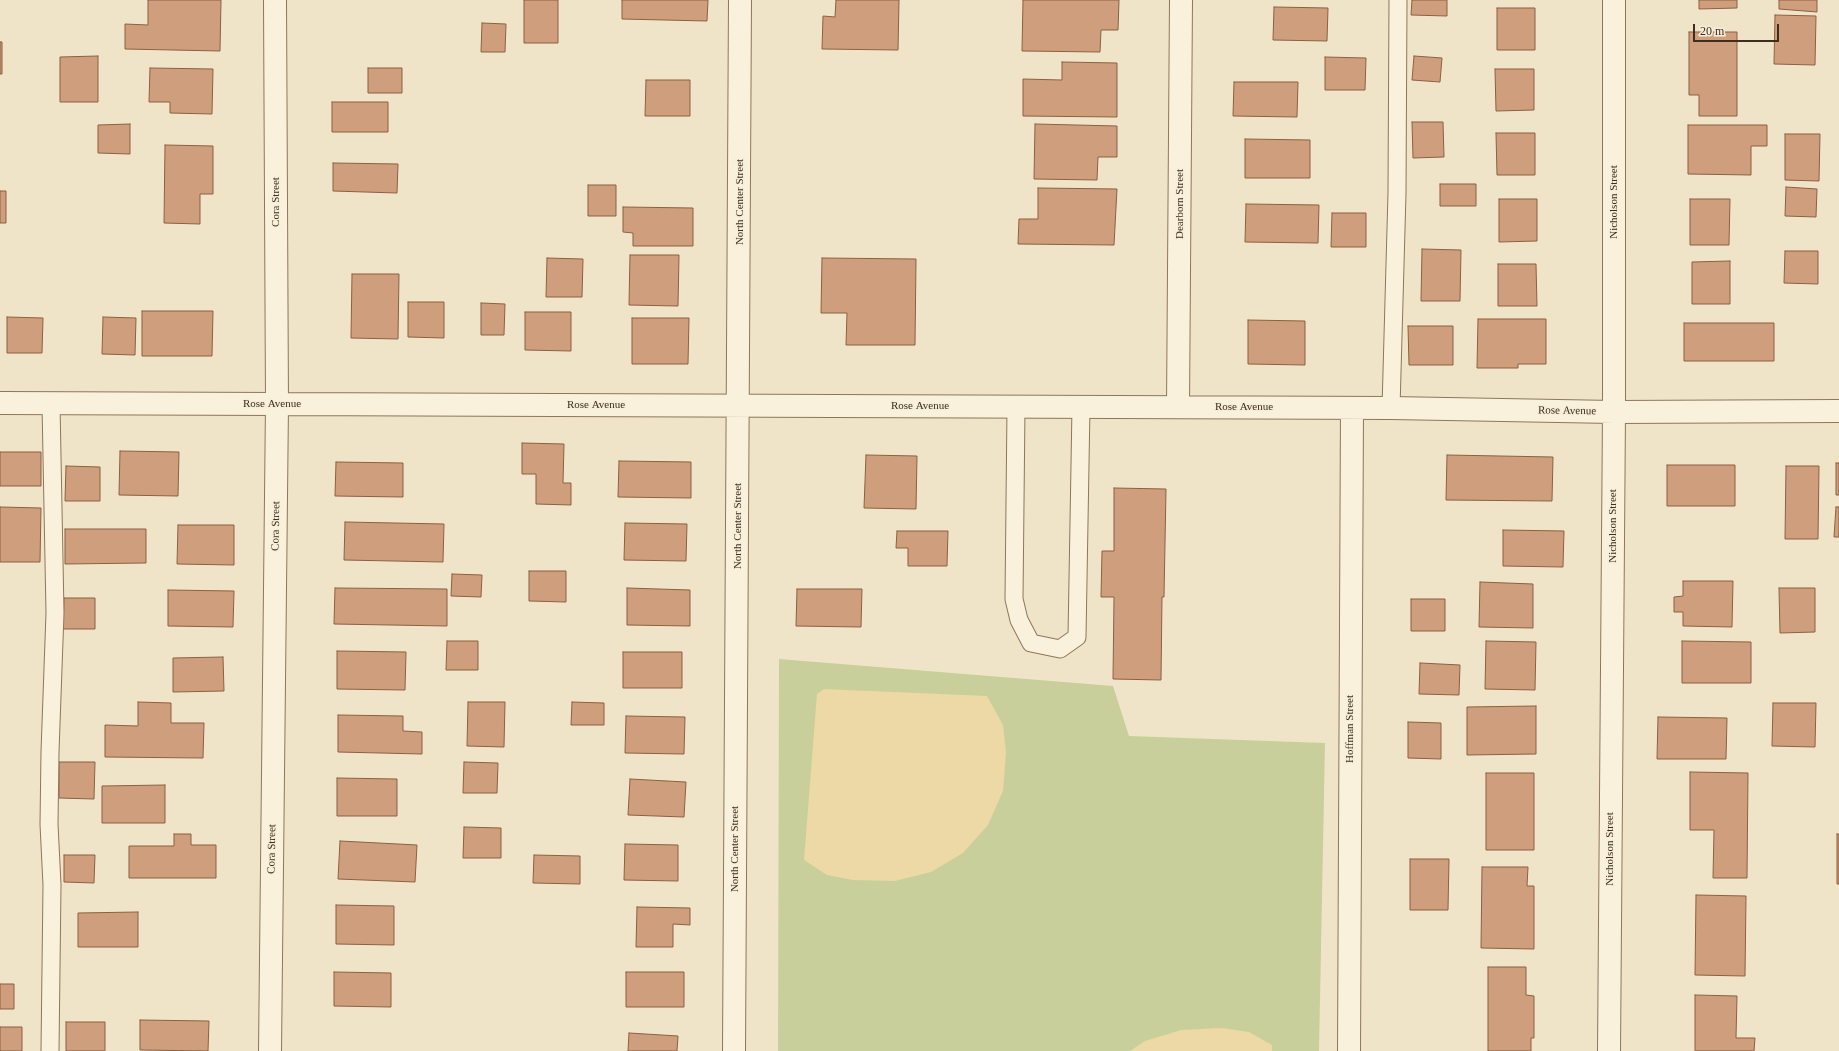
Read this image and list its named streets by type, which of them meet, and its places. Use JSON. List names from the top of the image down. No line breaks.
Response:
{"streets":{"street":["Cora Street","North Center Street","Nicholson Street","Dearborn Street","Rose Avenue","Hoffman Street"]},"crossings":[["Cora Street","Rose Avenue"],["North Center Street","Rose Avenue"],["Nicholson Street","Rose Avenue"],["Dearborn Street","Rose Avenue"],["Rose Avenue","Hoffman Street"]],"scale_bar":"20 m"}
